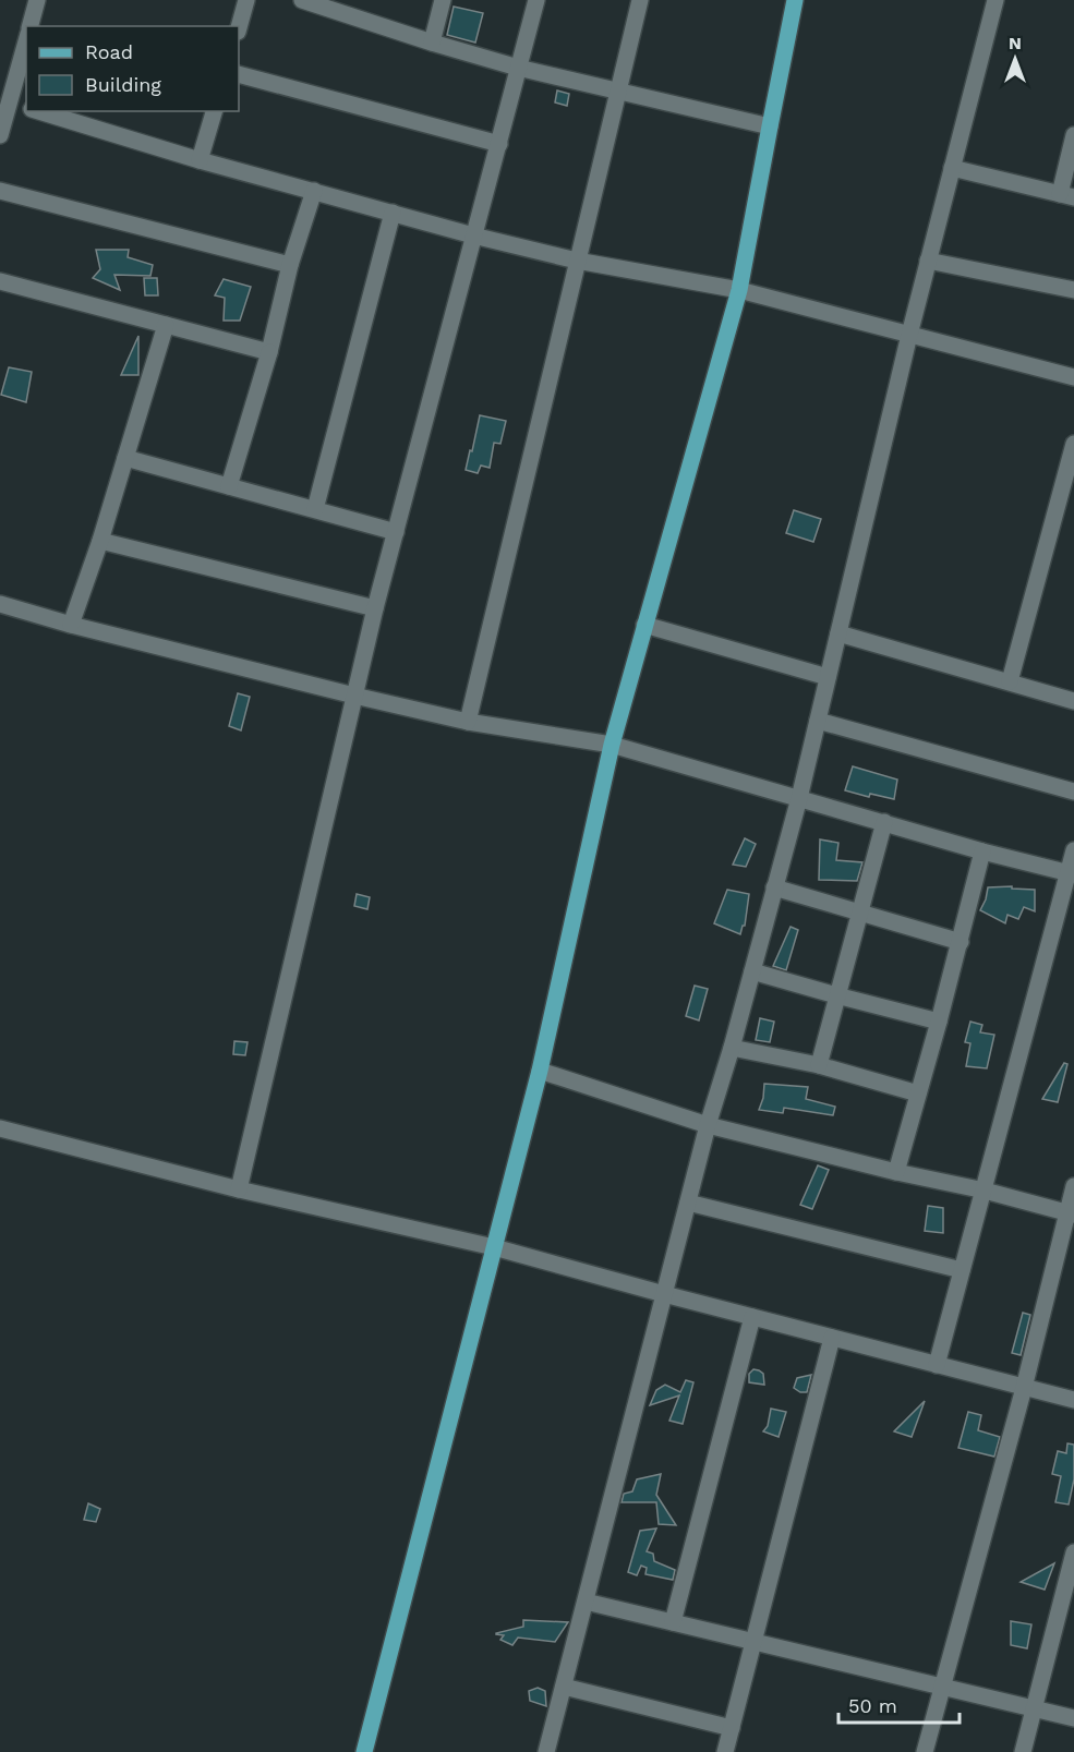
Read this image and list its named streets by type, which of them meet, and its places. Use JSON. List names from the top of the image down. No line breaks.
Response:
{"legend":["Road","Building"],"scale_bar":"50 m","north":"top"}
